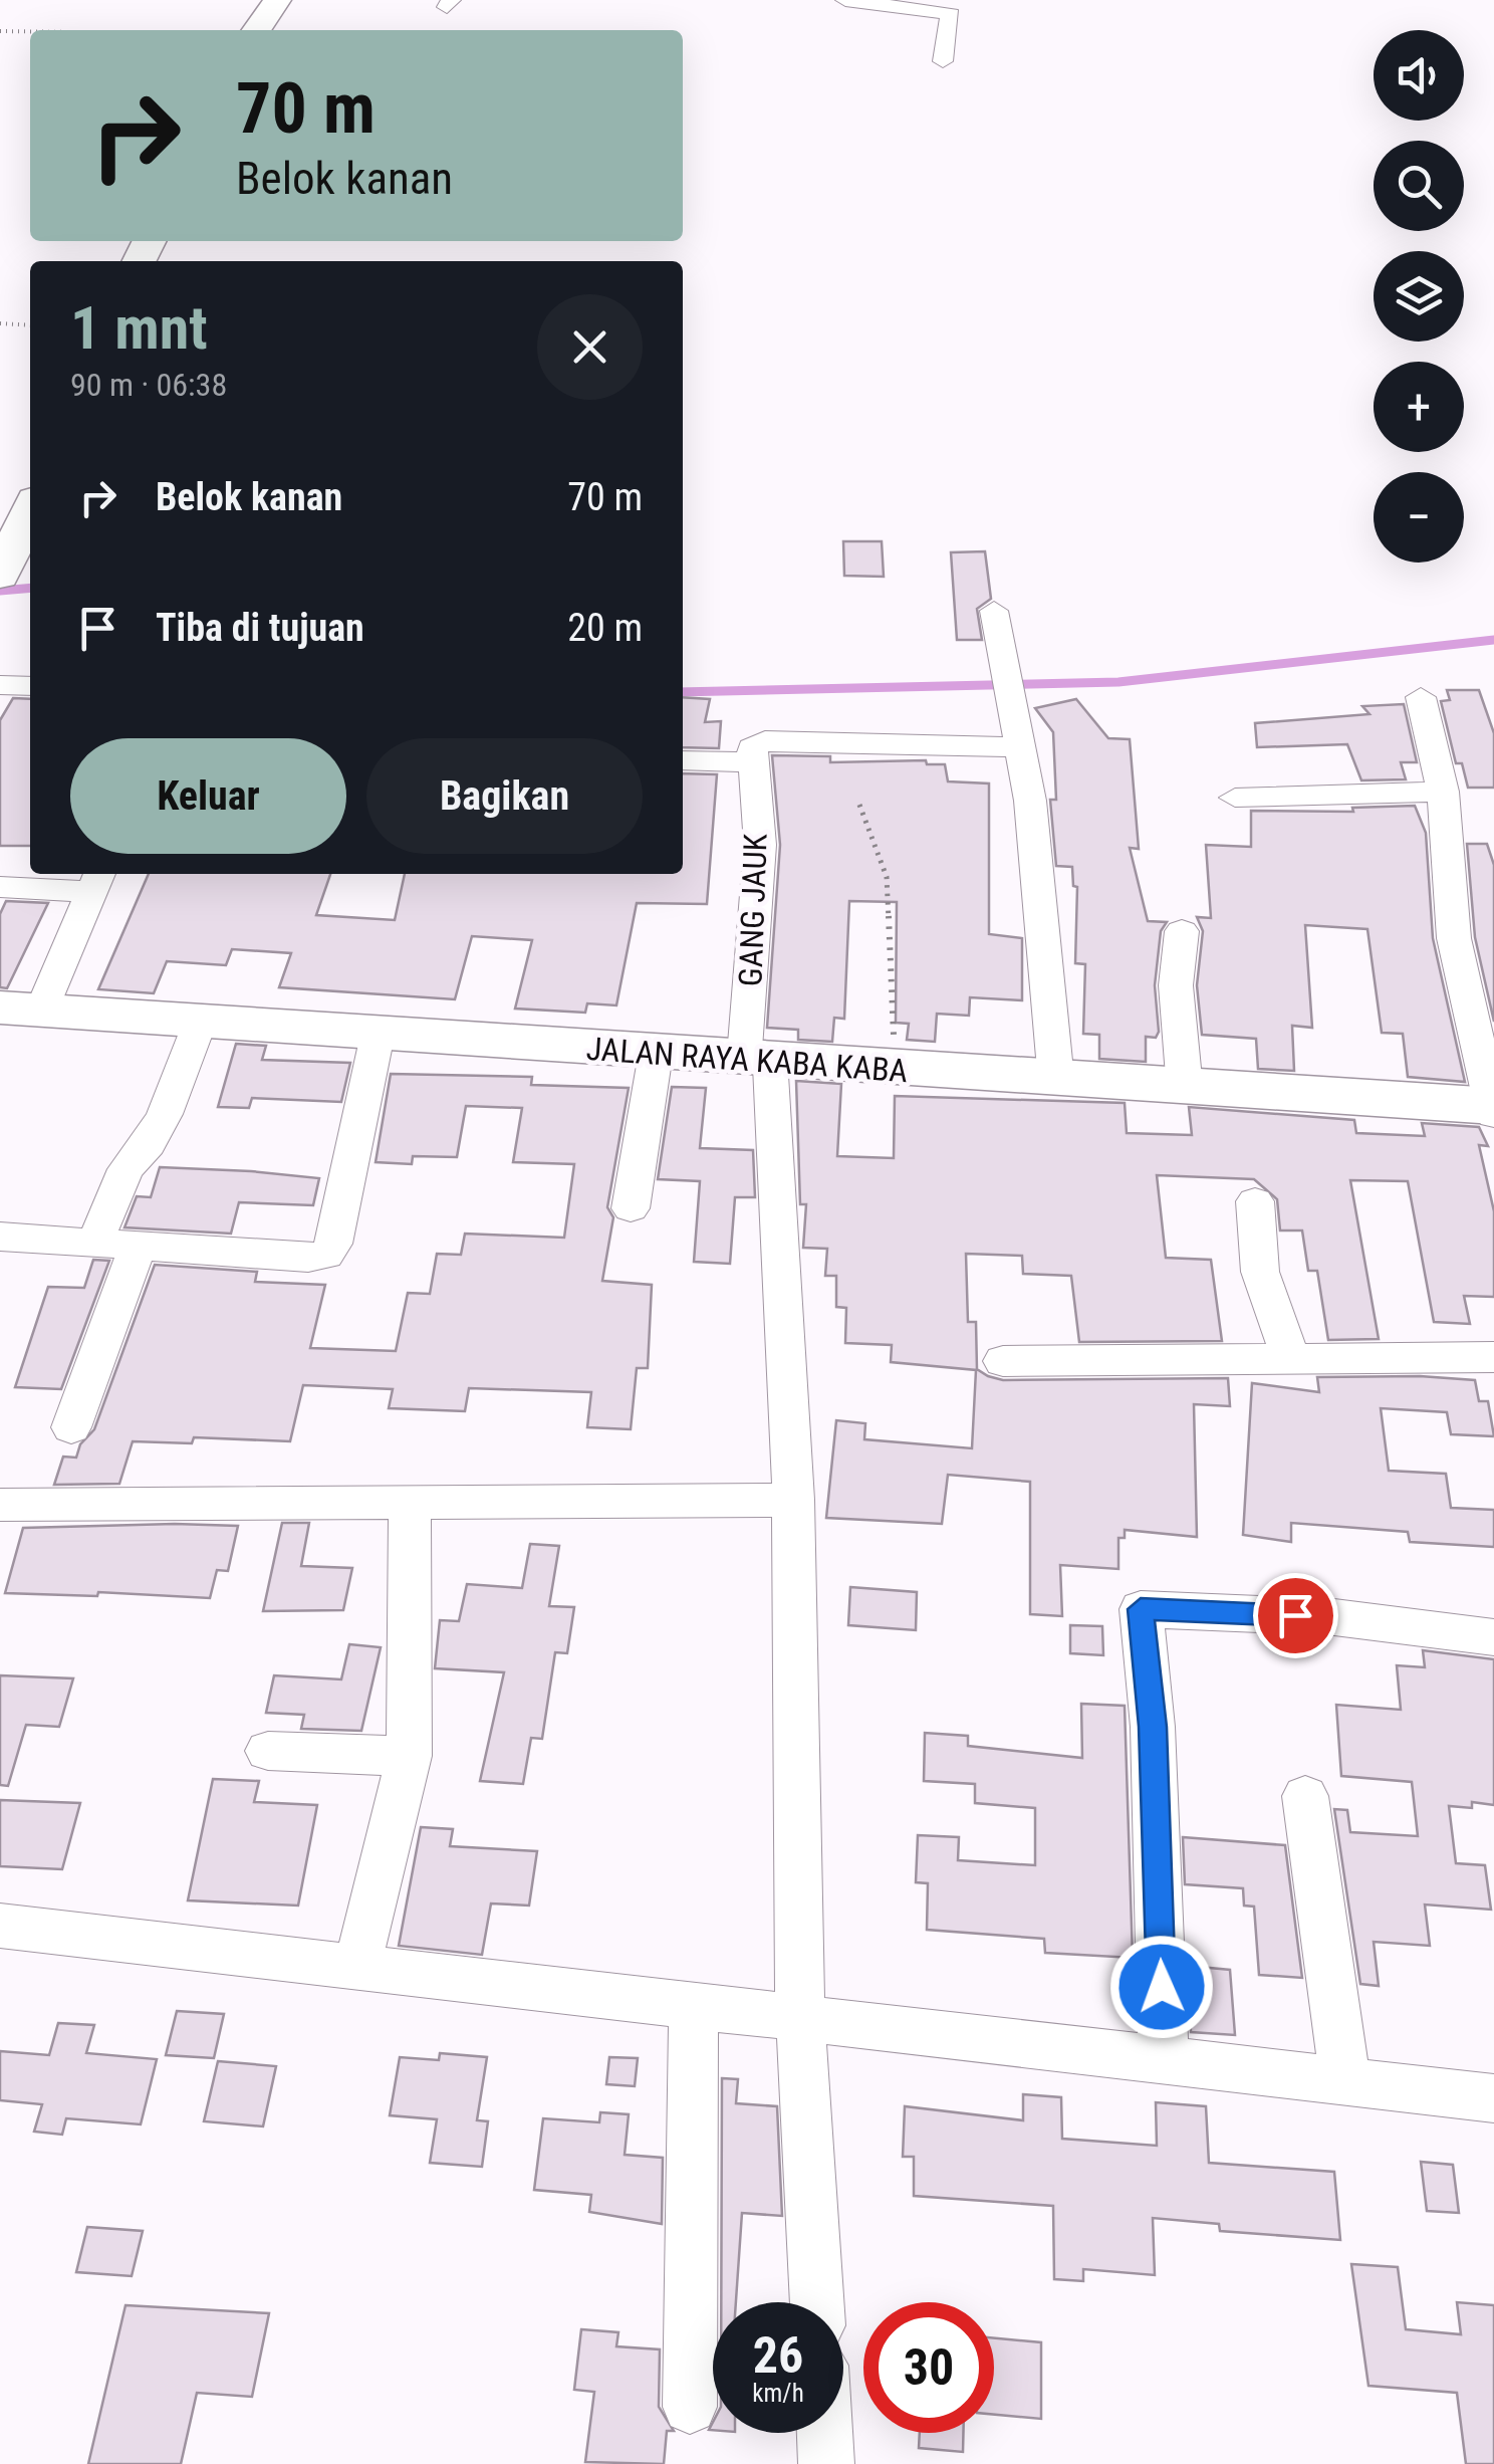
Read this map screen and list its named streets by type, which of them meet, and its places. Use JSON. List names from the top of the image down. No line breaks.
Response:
{"streets":{"street":["GANG JAUK","JALAN RAYA KABA KABA"]},"crossings":[["GANG JAUK","JALAN RAYA KABA KABA"]],"page":{"map_buttons":["+","−"],"turn":["70 m","Belok kanan"],"heading":["1 mnt","90 m · 06:38"],"list":[{"name":"Belok kanan","value":"70 m"},{"name":"Tiba di tujuan","value":"20 m"}],"buttons":["Keluar","Bagikan"],"speed":"26 km/h","limit":"30"}}
